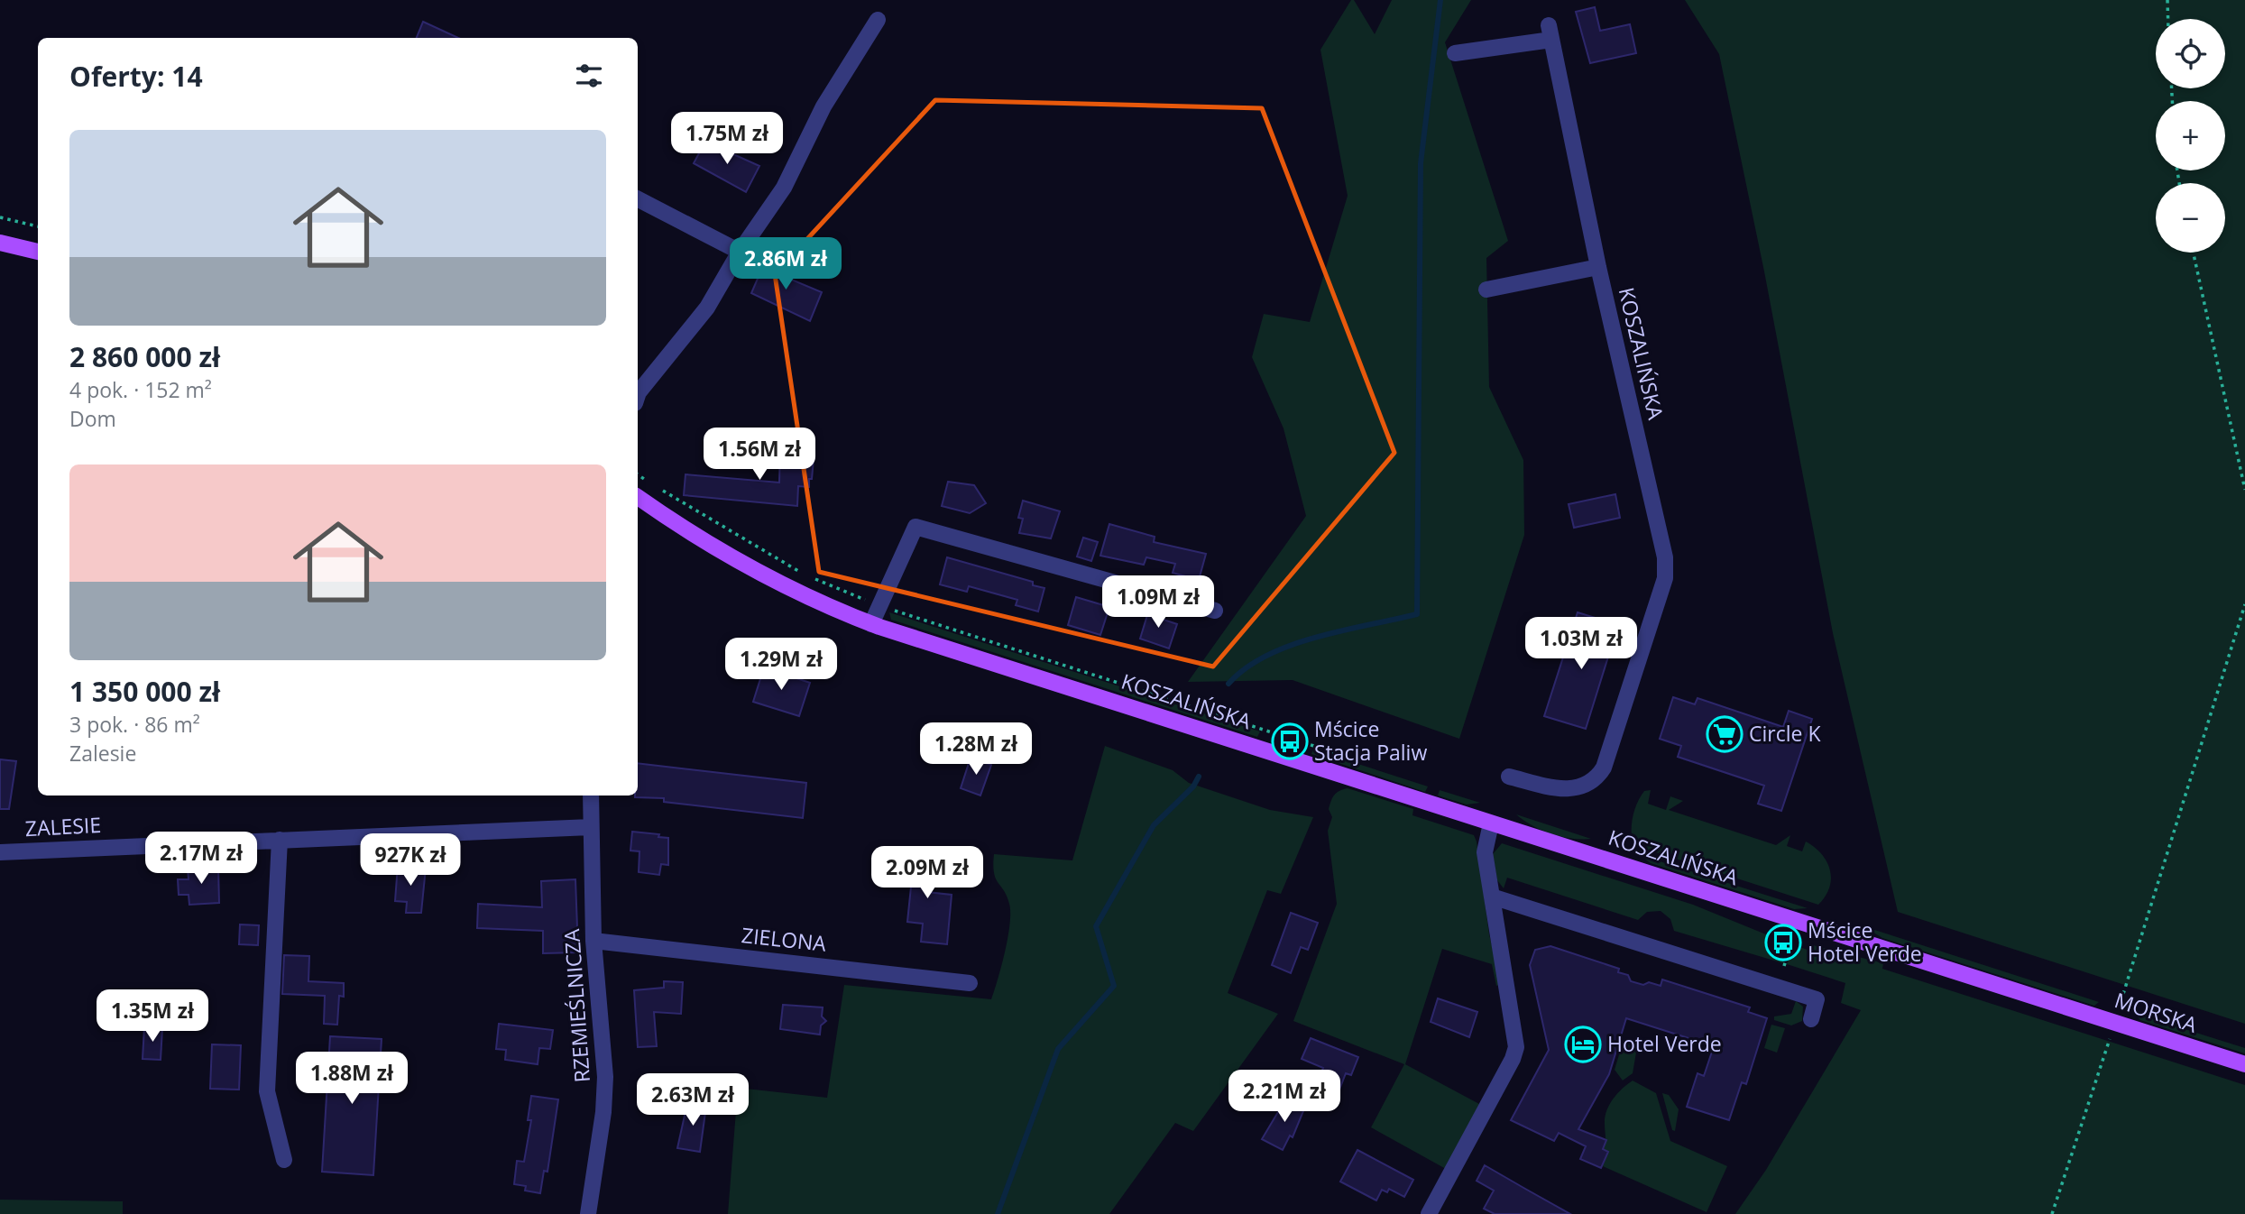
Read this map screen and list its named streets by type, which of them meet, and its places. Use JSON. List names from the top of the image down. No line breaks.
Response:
{"streets":{"main road":["KOSZALIŃSKA","MORSKA"],"street":["ZALESIE","ZIELONA","RZEMIEŚLNICZA"]},"crossings":[["KOSZALIŃSKA","MORSKA"],["ZALESIE","RZEMIEŚLNICZA"],["ZIELONA","RZEMIEŚLNICZA"]],"places":{"supermarket":["Circle K"],"bus stop":["Mścice Stacja Paliw","Mścice Hotel Verde"],"hotel":["Hotel Verde"]},"page":{"map_buttons":["+","−"],"heading":"Oferty: 14","price":["1.75M zł","2.86M zł","1.56M zł","1.09M zł","1.03M zł","1.29M zł","1.28M zł","2.17M zł","927K zł","2.09M zł","1.35M zł","1.88M zł","2.21M zł","2.63M zł"],"list":[{"name":"2 860 000 zł","note":"4 pok. · 152 m² · Dom"},{"name":"1 350 000 zł","note":"3 pok. · 86 m² · Zalesie"}]}}
